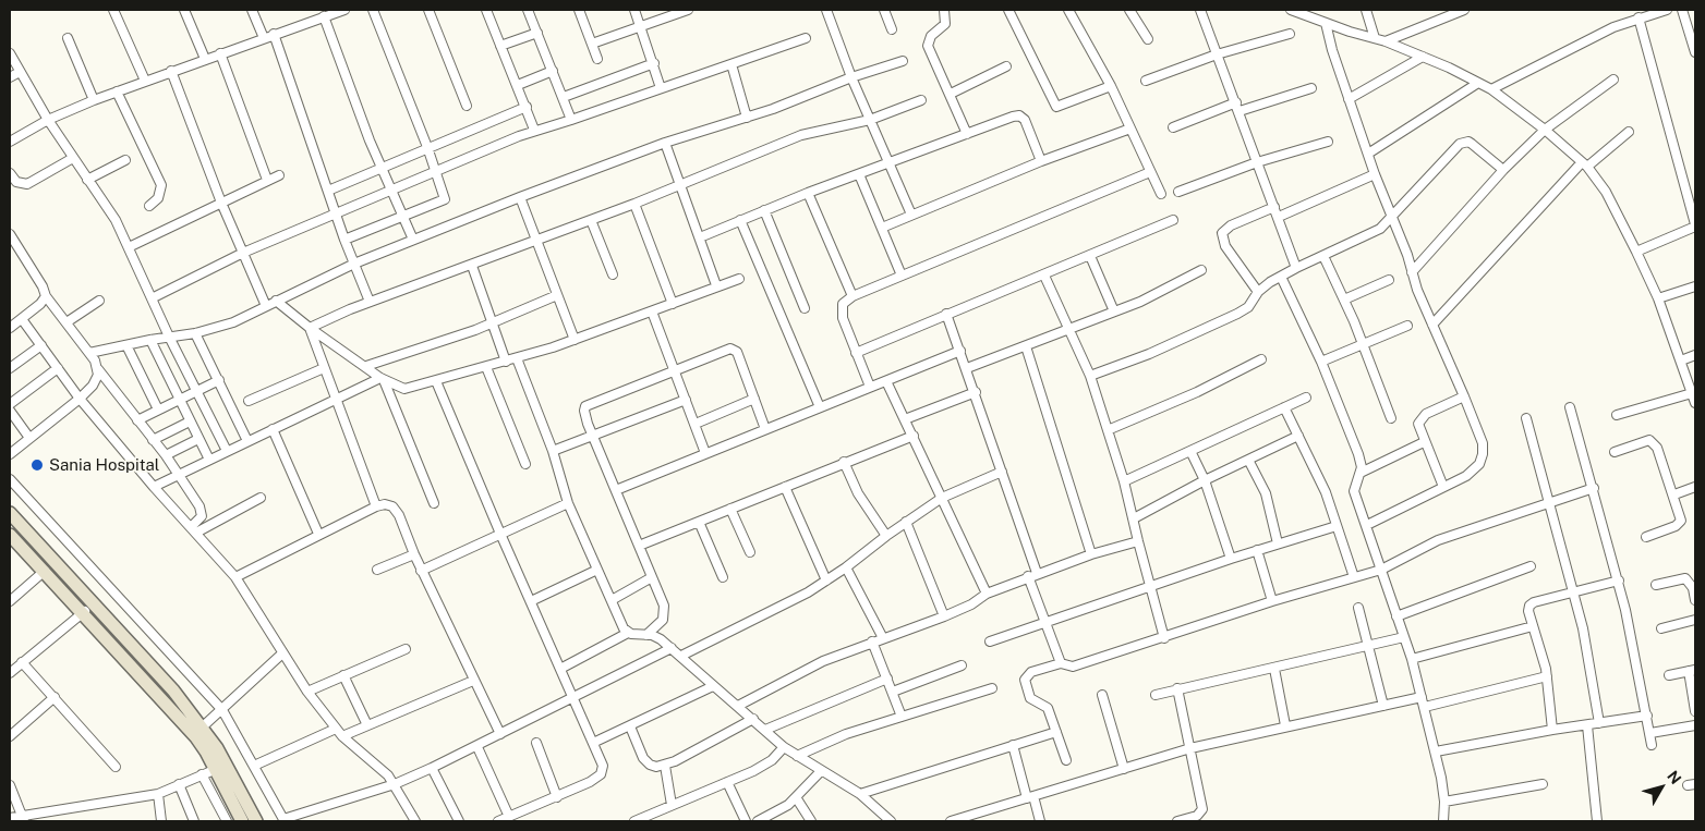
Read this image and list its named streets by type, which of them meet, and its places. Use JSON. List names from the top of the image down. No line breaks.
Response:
{"places":["Sania Hospital"],"north":"top right"}
